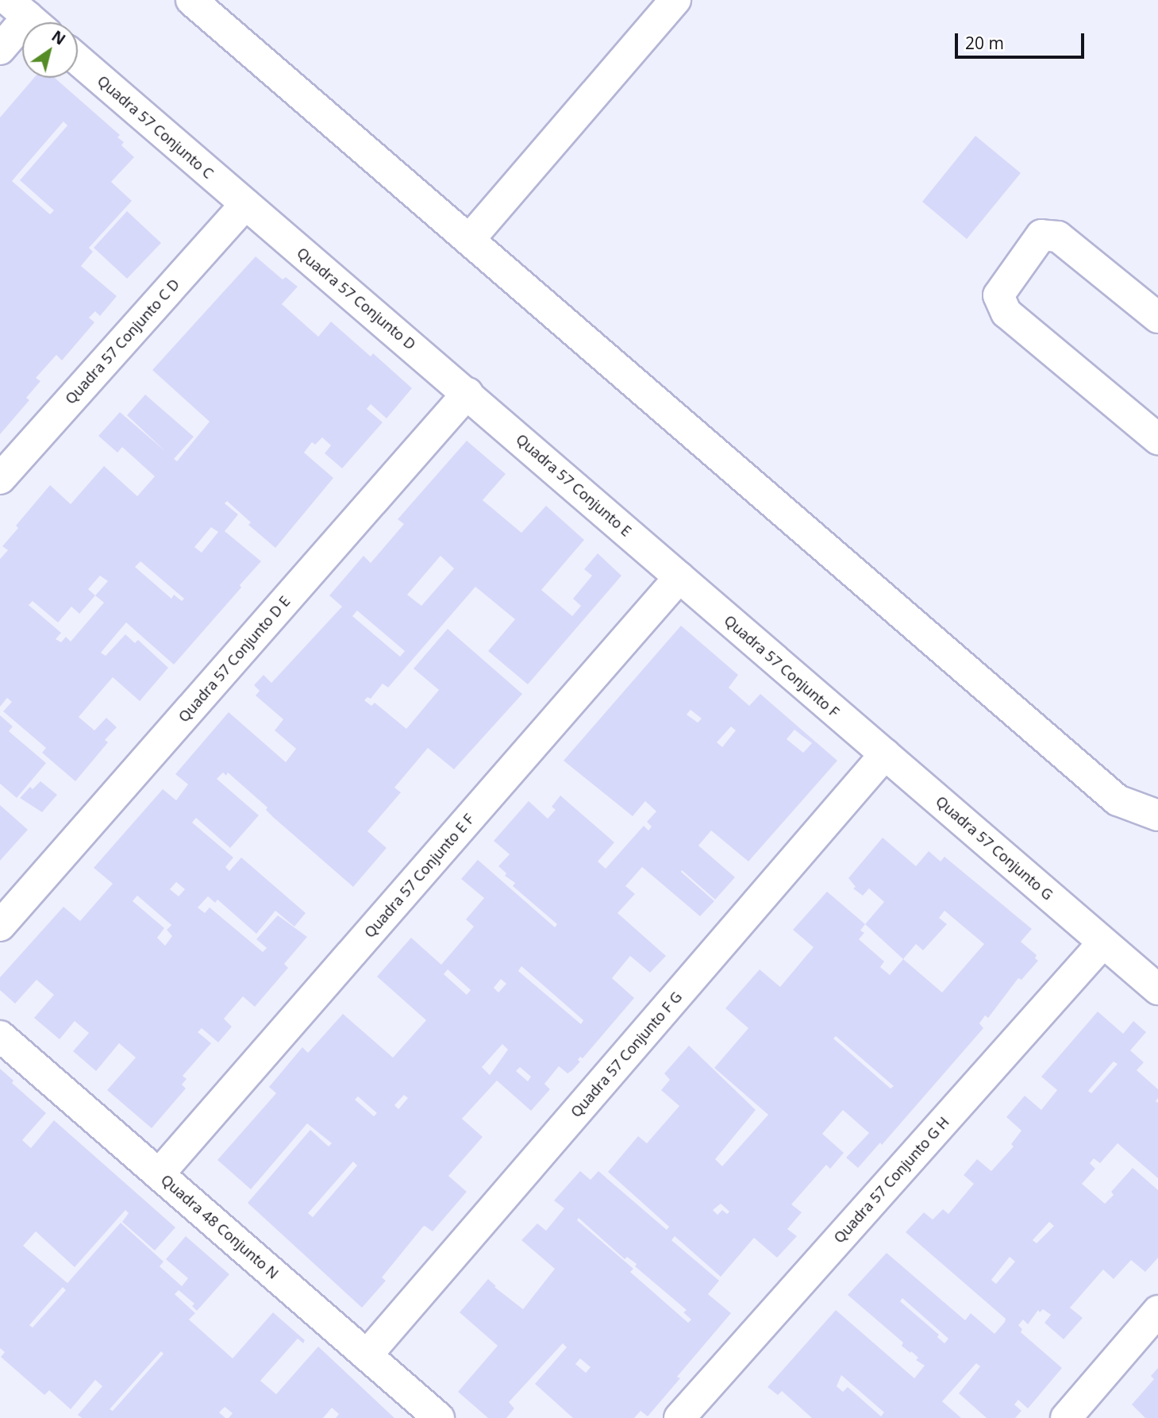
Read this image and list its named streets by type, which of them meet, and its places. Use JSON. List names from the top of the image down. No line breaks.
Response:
{"streets":{"street":["Quadra 57 Conjunto C","Quadra 57 Conjunto D","Quadra 57 Conjunto C D","Quadra 57 Conjunto E","Quadra 57 Conjunto D E","Quadra 57 Conjunto F","Quadra 57 Conjunto G","Quadra 57 Conjunto E F","Quadra 57 Conjunto F G","Quadra 57 Conjunto G H","Quadra 48 Conjunto N"]},"crossings":[["Quadra 57 Conjunto C","Quadra 57 Conjunto D"],["Quadra 57 Conjunto C","Quadra 57 Conjunto C D"],["Quadra 57 Conjunto D","Quadra 57 Conjunto C D"],["Quadra 57 Conjunto D","Quadra 57 Conjunto E"],["Quadra 57 Conjunto D","Quadra 57 Conjunto D E"],["Quadra 57 Conjunto E","Quadra 57 Conjunto D E"],["Quadra 57 Conjunto E","Quadra 57 Conjunto F"],["Quadra 57 Conjunto E","Quadra 57 Conjunto E F"],["Quadra 57 Conjunto F","Quadra 57 Conjunto G"],["Quadra 57 Conjunto F","Quadra 57 Conjunto E F"],["Quadra 57 Conjunto F","Quadra 57 Conjunto F G"],["Quadra 57 Conjunto G","Quadra 57 Conjunto F G"],["Quadra 57 Conjunto G","Quadra 57 Conjunto G H"],["Quadra 57 Conjunto E F","Quadra 48 Conjunto N"],["Quadra 57 Conjunto F G","Quadra 48 Conjunto N"]],"scale_bar":"20 m","north":"top right"}
